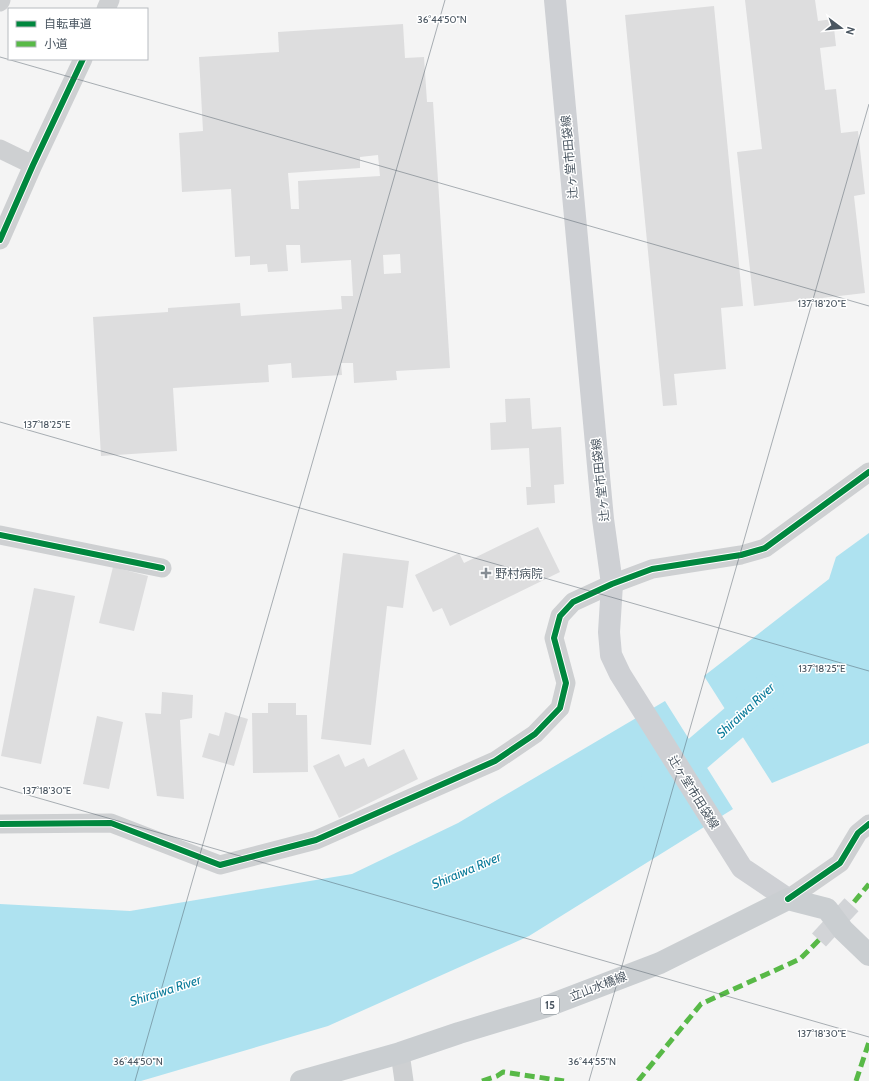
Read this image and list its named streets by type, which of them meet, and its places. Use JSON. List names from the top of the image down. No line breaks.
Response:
{"streets":{"main road":["辻ヶ堂市田袋線","立山水橋線","15"]},"crossings":[["辻ヶ堂市田袋線","立山水橋線"]],"water":["Shiraiwa River"],"places":{"health":["野村病院"]},"legend":["自転車道","小道"],"north":"right","coordinates":["36°44'50\"N","137°18'20\"E","137°18'25\"E","137°18'30\"E","36°44'55\"N"]}
